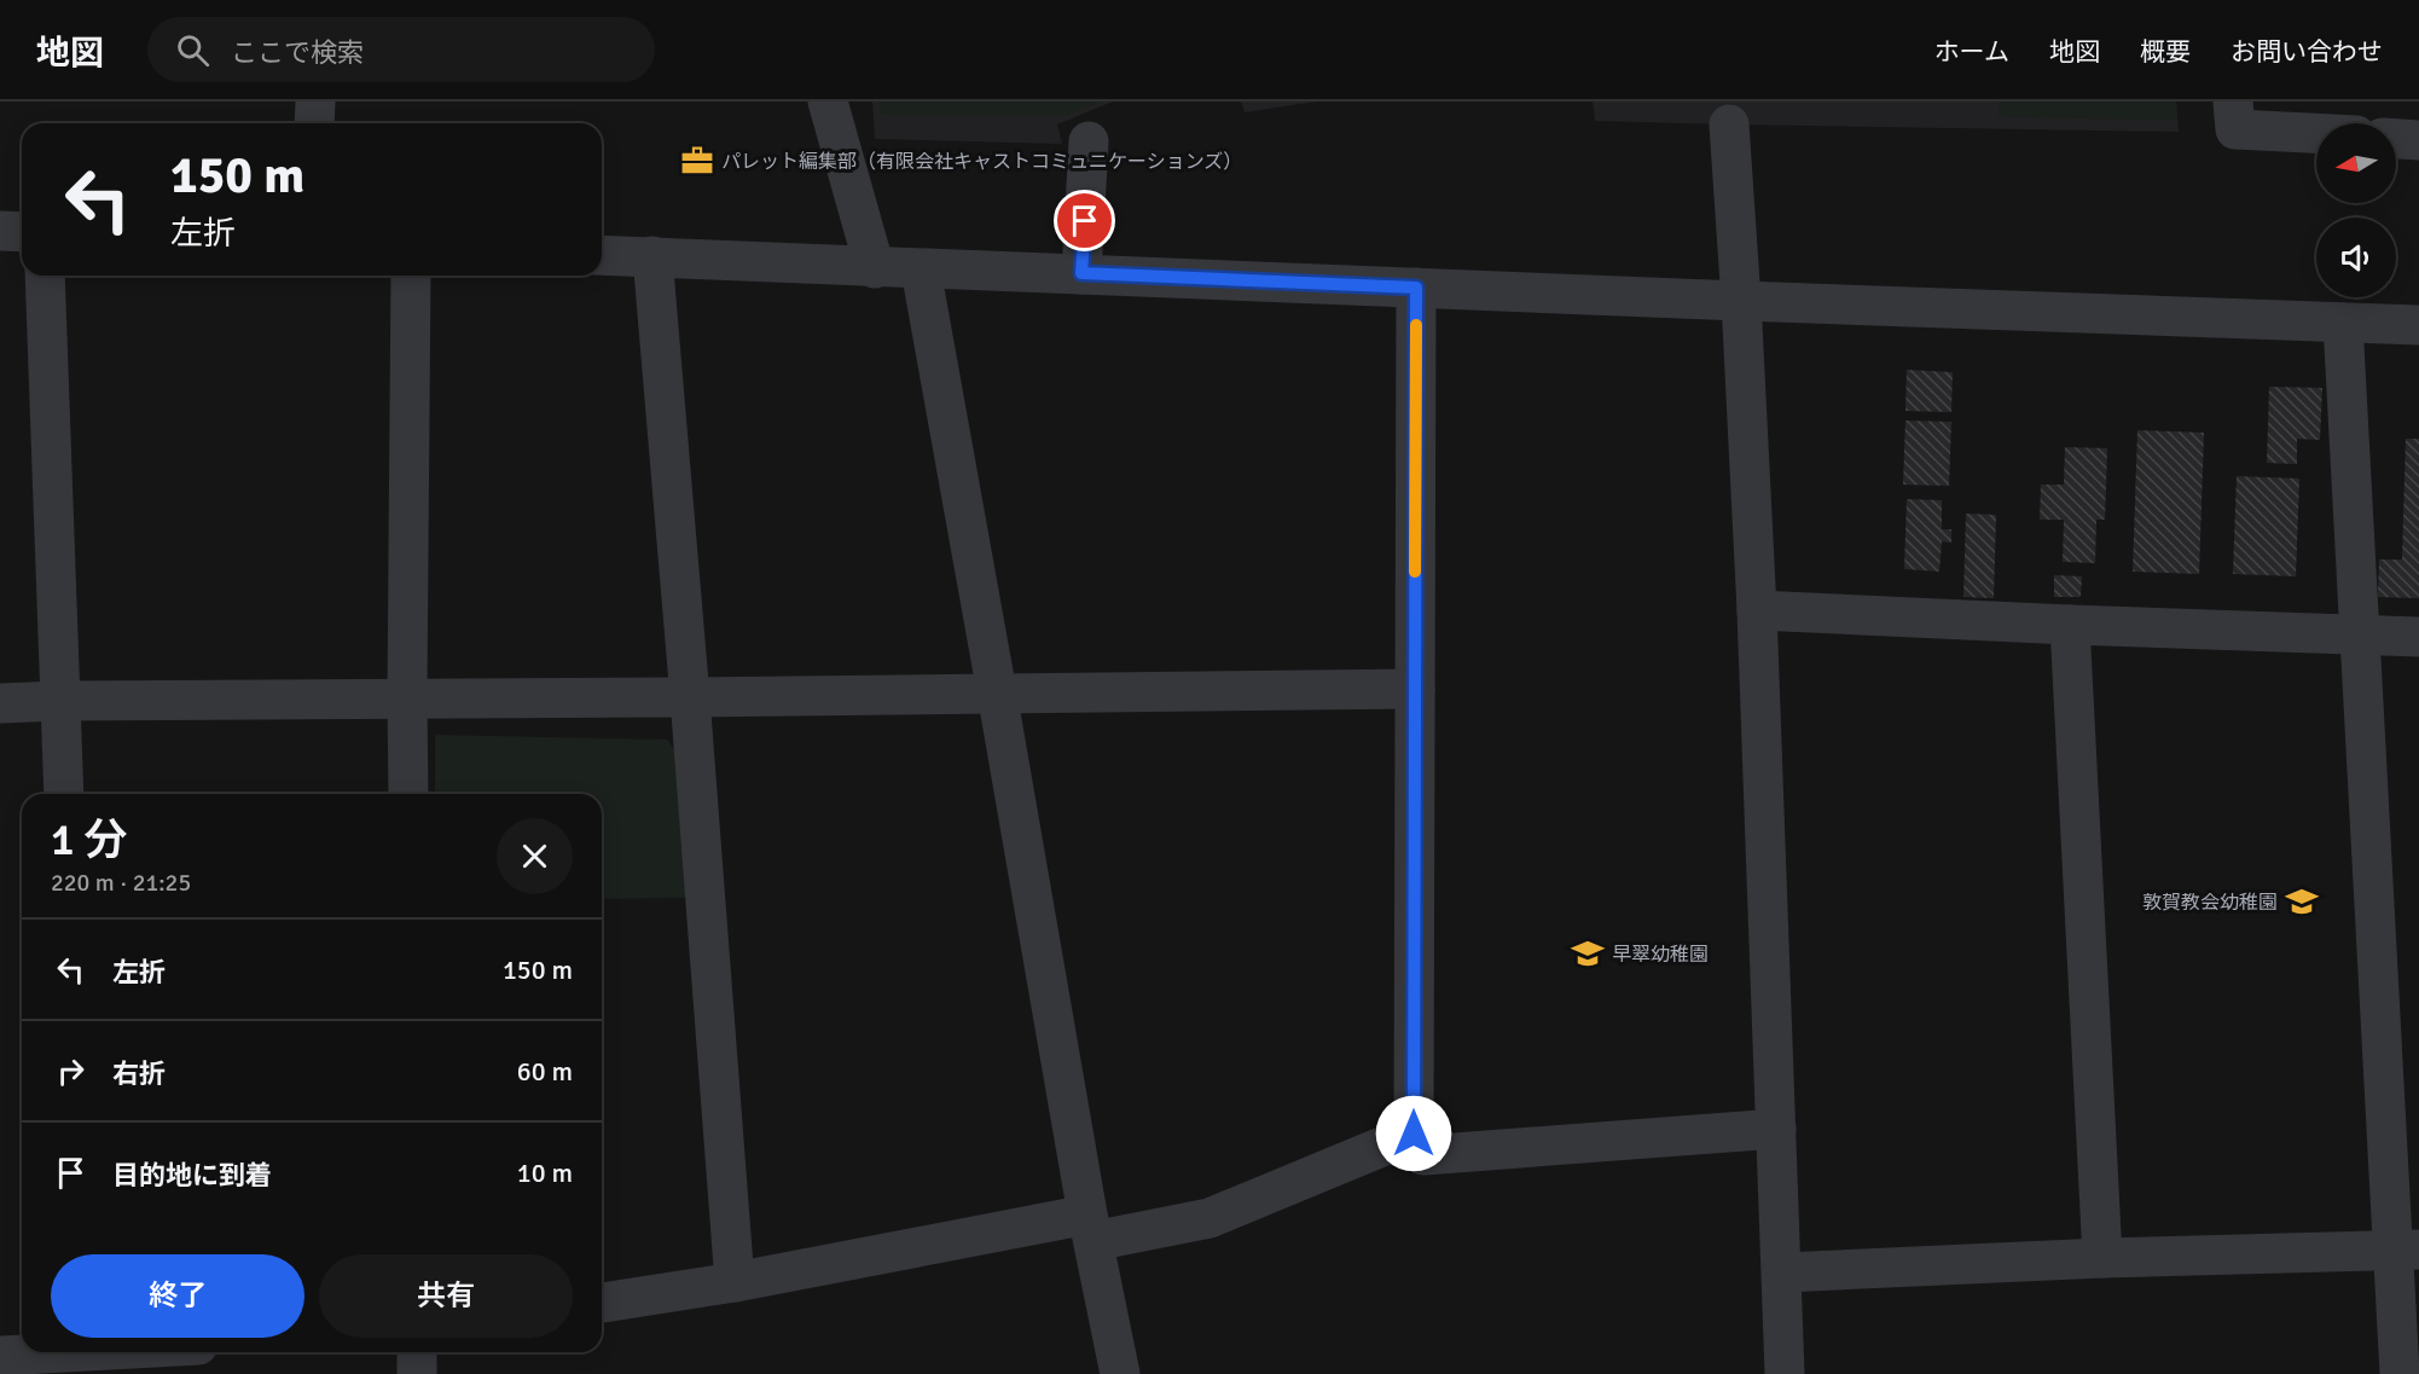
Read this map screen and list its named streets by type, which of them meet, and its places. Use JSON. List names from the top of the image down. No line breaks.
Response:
{"places":{"office":["パレット編集部（有限会社キャストコミュニケーションズ）"],"school or university":["敦賀教会幼稚園","早翠幼稚園"]},"north":"left","page":{"header":"地図","search":"ここで検索","nav":["ホーム","地図","概要","お問い合わせ"],"turn":["150 m","左折"],"heading":["1 分","220 m · 21:25"],"list":[{"name":"左折","value":"150 m"},{"name":"右折","value":"60 m"},{"name":"目的地に到着","value":"10 m"}],"buttons":["終了","共有"]}}
